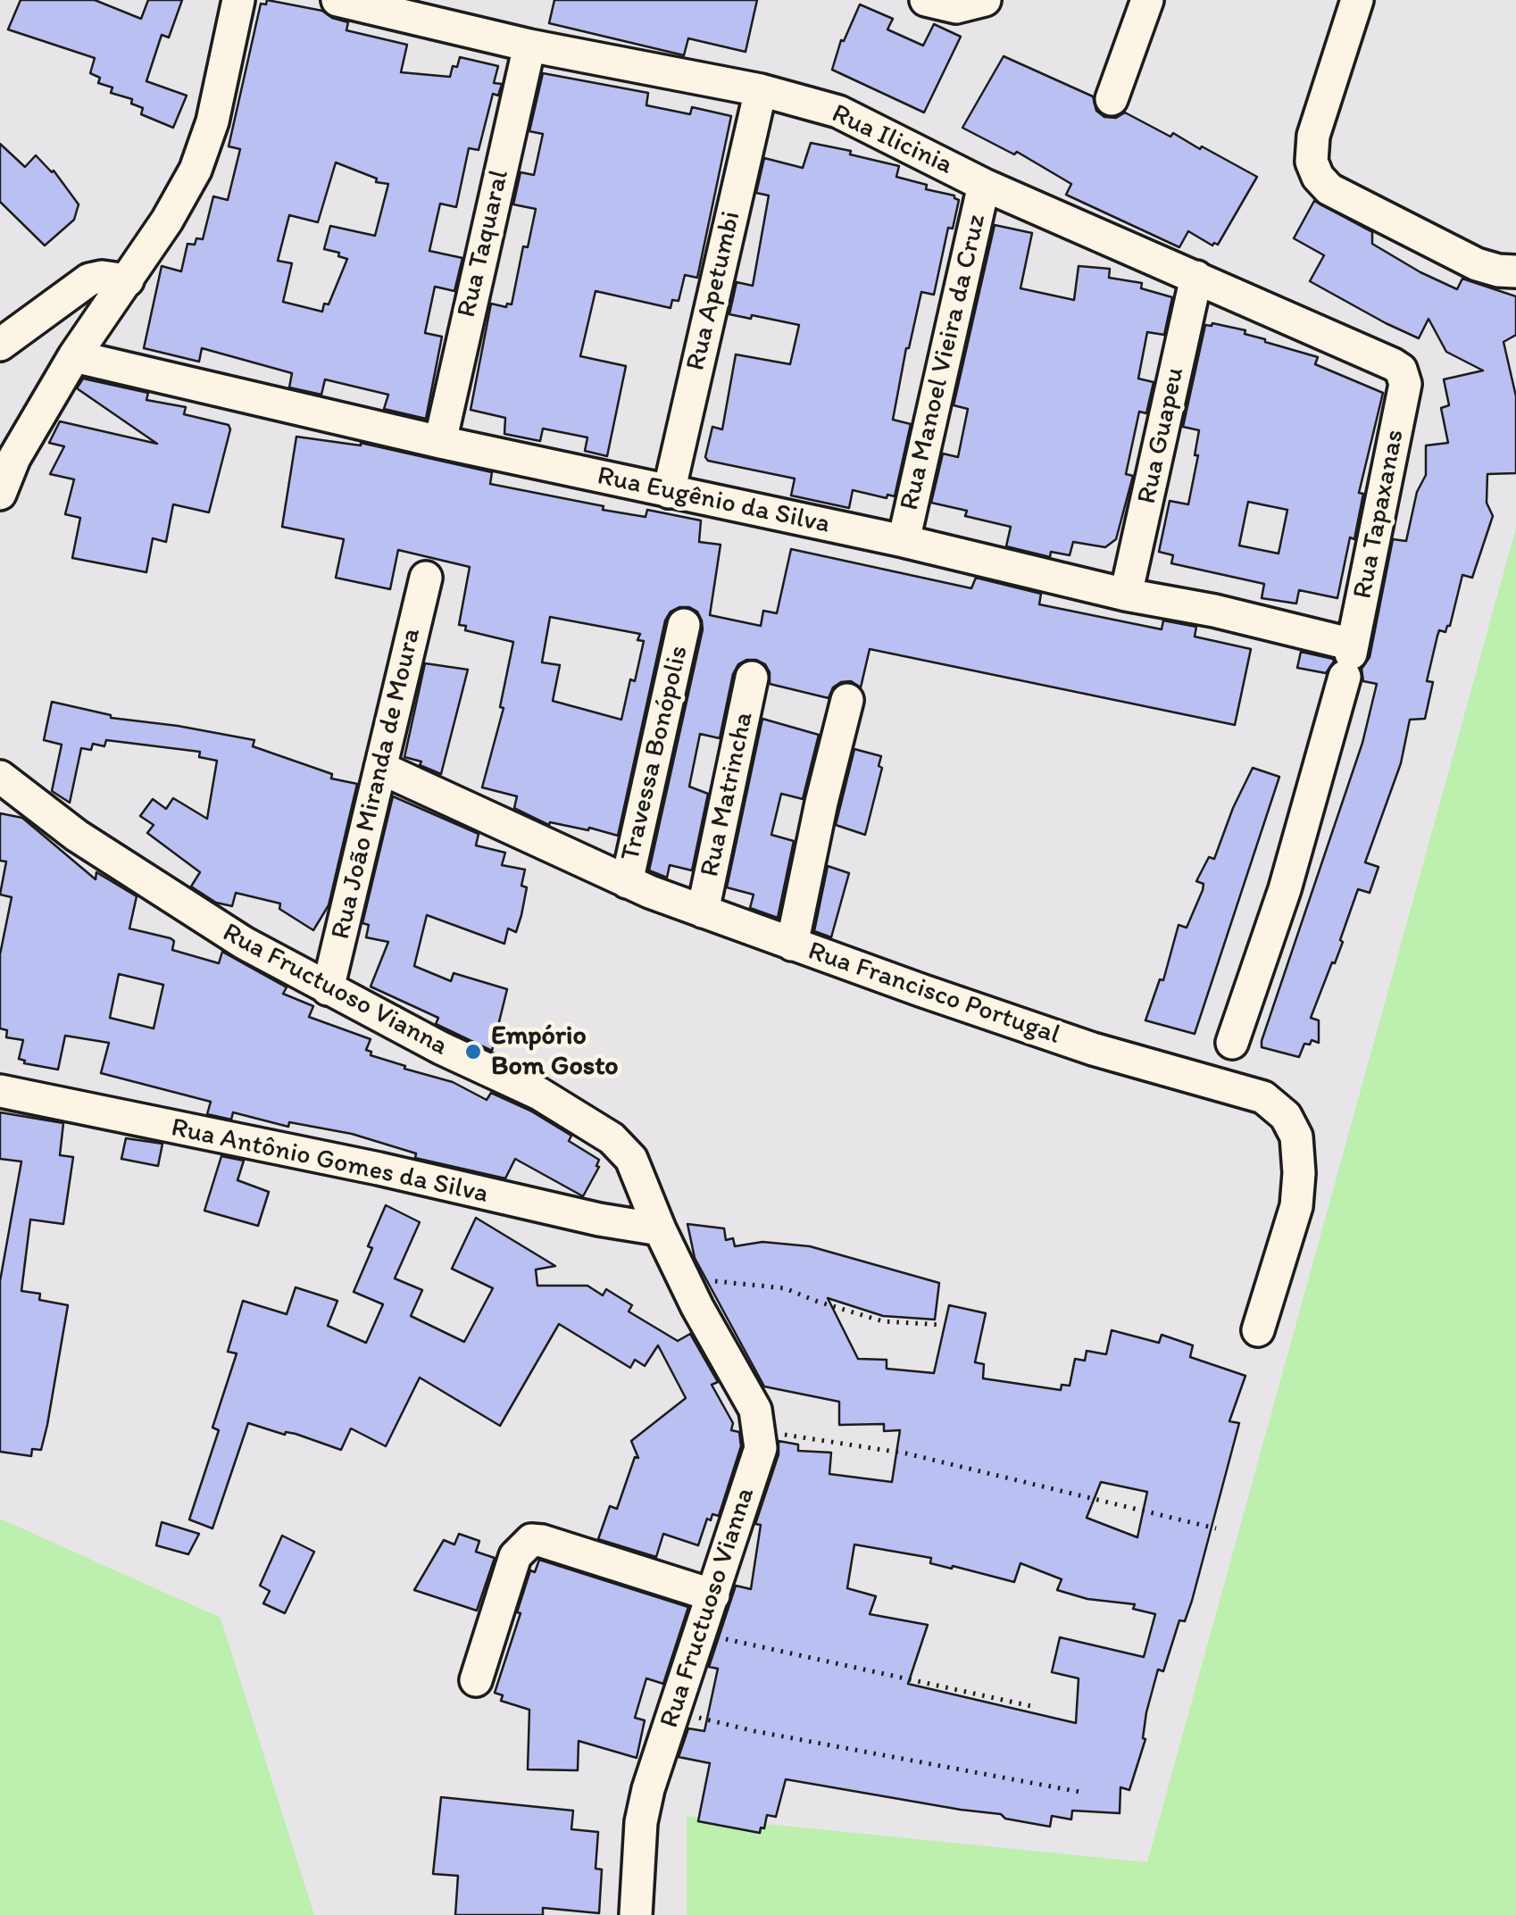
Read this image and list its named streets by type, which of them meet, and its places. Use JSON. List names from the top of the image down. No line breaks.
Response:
{"streets":{"street":["Rua Ilicinia","Rua Taquaral","Rua Apetumbi","Rua Manoel Vieira da Cruz","Rua Guapeu","Rua Eugênio da Silva","Rua Tapaxanas","Travessa Bonópolis","Rua João Miranda de Moura","Rua Matrincha","Rua Fructuoso Vianna","Rua Francisco Portugal","Rua Antônio Gomes da Silva"]},"crossings":[["Rua Ilicinia","Rua Taquaral"],["Rua Ilicinia","Rua Apetumbi"],["Rua Ilicinia","Rua Manoel Vieira da Cruz"],["Rua Ilicinia","Rua Guapeu"],["Rua Ilicinia","Rua Tapaxanas"],["Rua Taquaral","Rua Eugênio da Silva"],["Rua Apetumbi","Rua Eugênio da Silva"],["Rua Manoel Vieira da Cruz","Rua Eugênio da Silva"],["Rua Guapeu","Rua Eugênio da Silva"],["Rua Eugênio da Silva","Rua Tapaxanas"],["Travessa Bonópolis","Rua Francisco Portugal"],["Rua João Miranda de Moura","Rua Fructuoso Vianna"],["Rua João Miranda de Moura","Rua Francisco Portugal"],["Rua Matrincha","Rua Francisco Portugal"],["Rua Fructuoso Vianna","Rua Antônio Gomes da Silva"]],"places":["Empório Bom Gosto"]}
